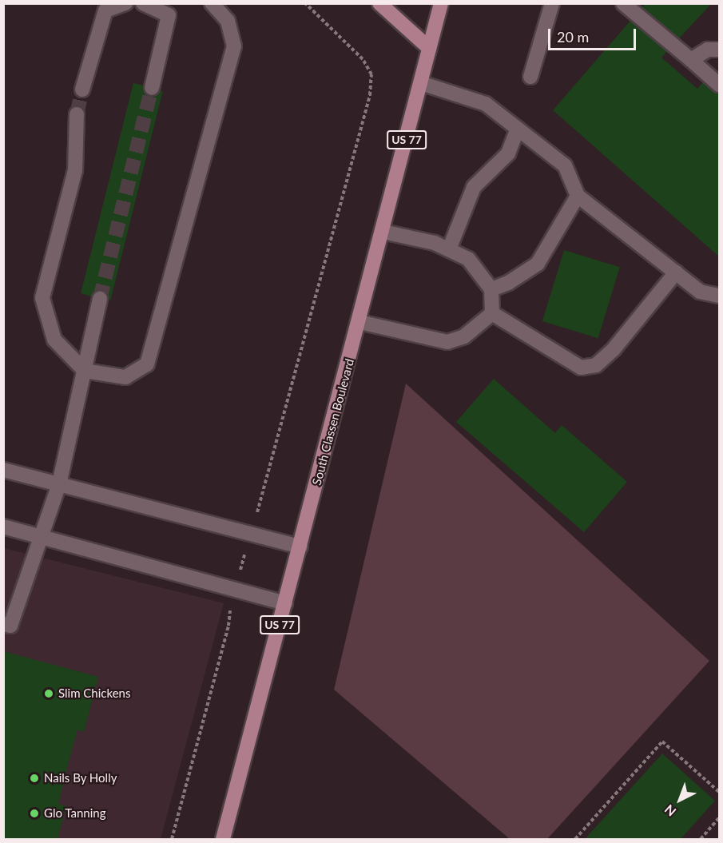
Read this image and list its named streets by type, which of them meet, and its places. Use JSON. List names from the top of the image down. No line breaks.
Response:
{"streets":{"main road":["US 77","South Classen Boulevard"]},"places":["Slim Chickens","Nails By Holly","Glo Tanning"],"scale_bar":"20 m","north":"bottom left"}
